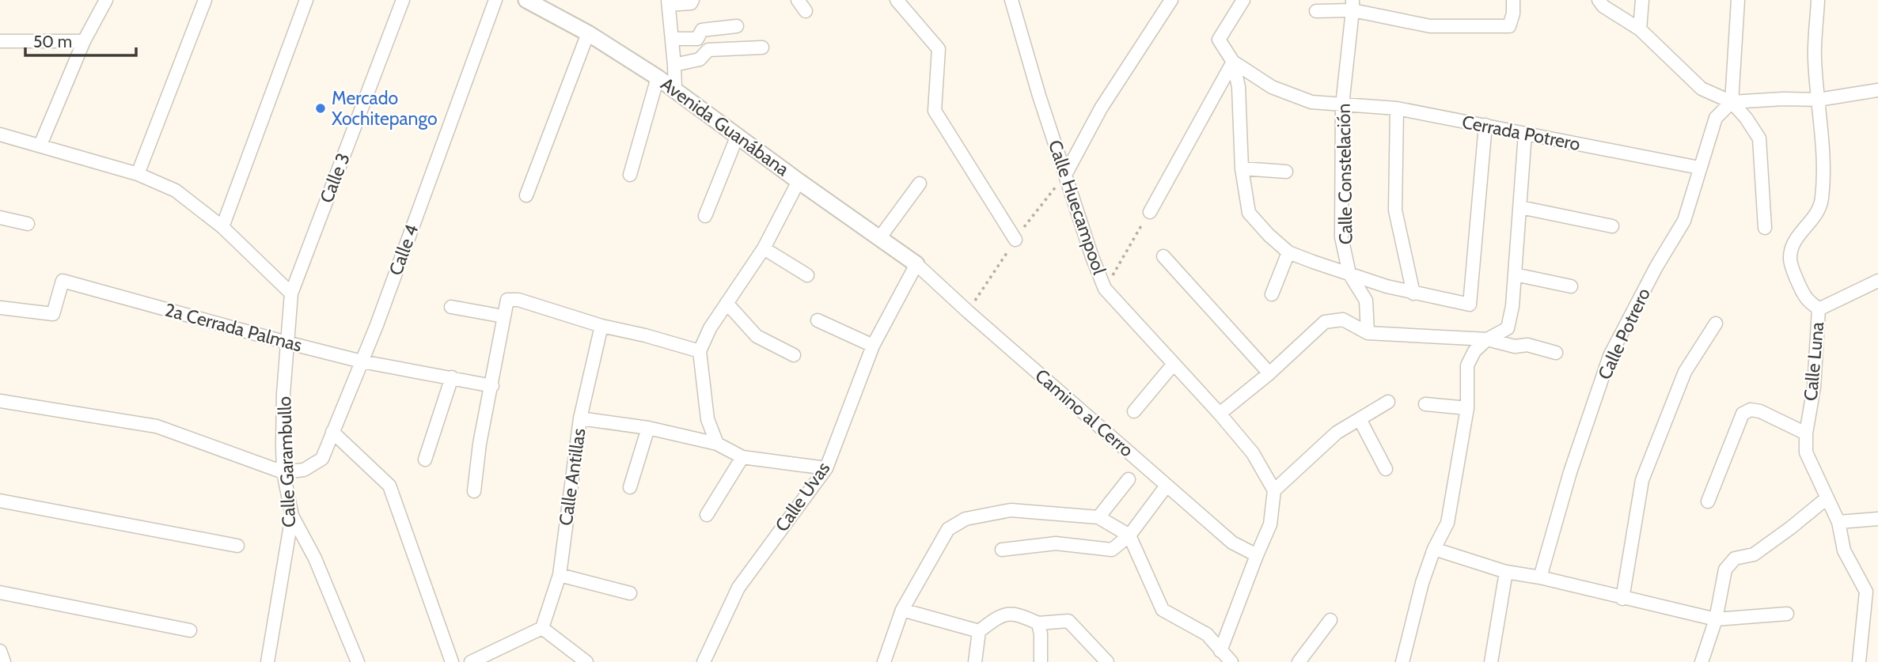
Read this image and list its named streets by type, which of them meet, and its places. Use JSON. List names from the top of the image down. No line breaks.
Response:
{"streets":{"street":["Avenida Guanábana","Cerrada Potrero","Calle Constelación","Calle 3","Calle Huecampool","Calle 4","2a Cerrada Palmas","Calle Potrero","Calle Luna","Camino al Cerro","Calle Garambullo","Calle Antillas","Calle Uvas"]},"crossings":[["Avenida Guanábana","Camino al Cerro"],["Avenida Guanábana","Calle Uvas"],["Cerrada Potrero","Calle Constelación"],["Cerrada Potrero","Calle Potrero"],["Calle 3","Calle Garambullo"],["Calle 4","2a Cerrada Palmas"],["Calle 4","Calle Garambullo"],["2a Cerrada Palmas","Calle Garambullo"],["Camino al Cerro","Calle Uvas"]],"places":["Mercado Xochitepango"],"scale_bar":"50 m"}
